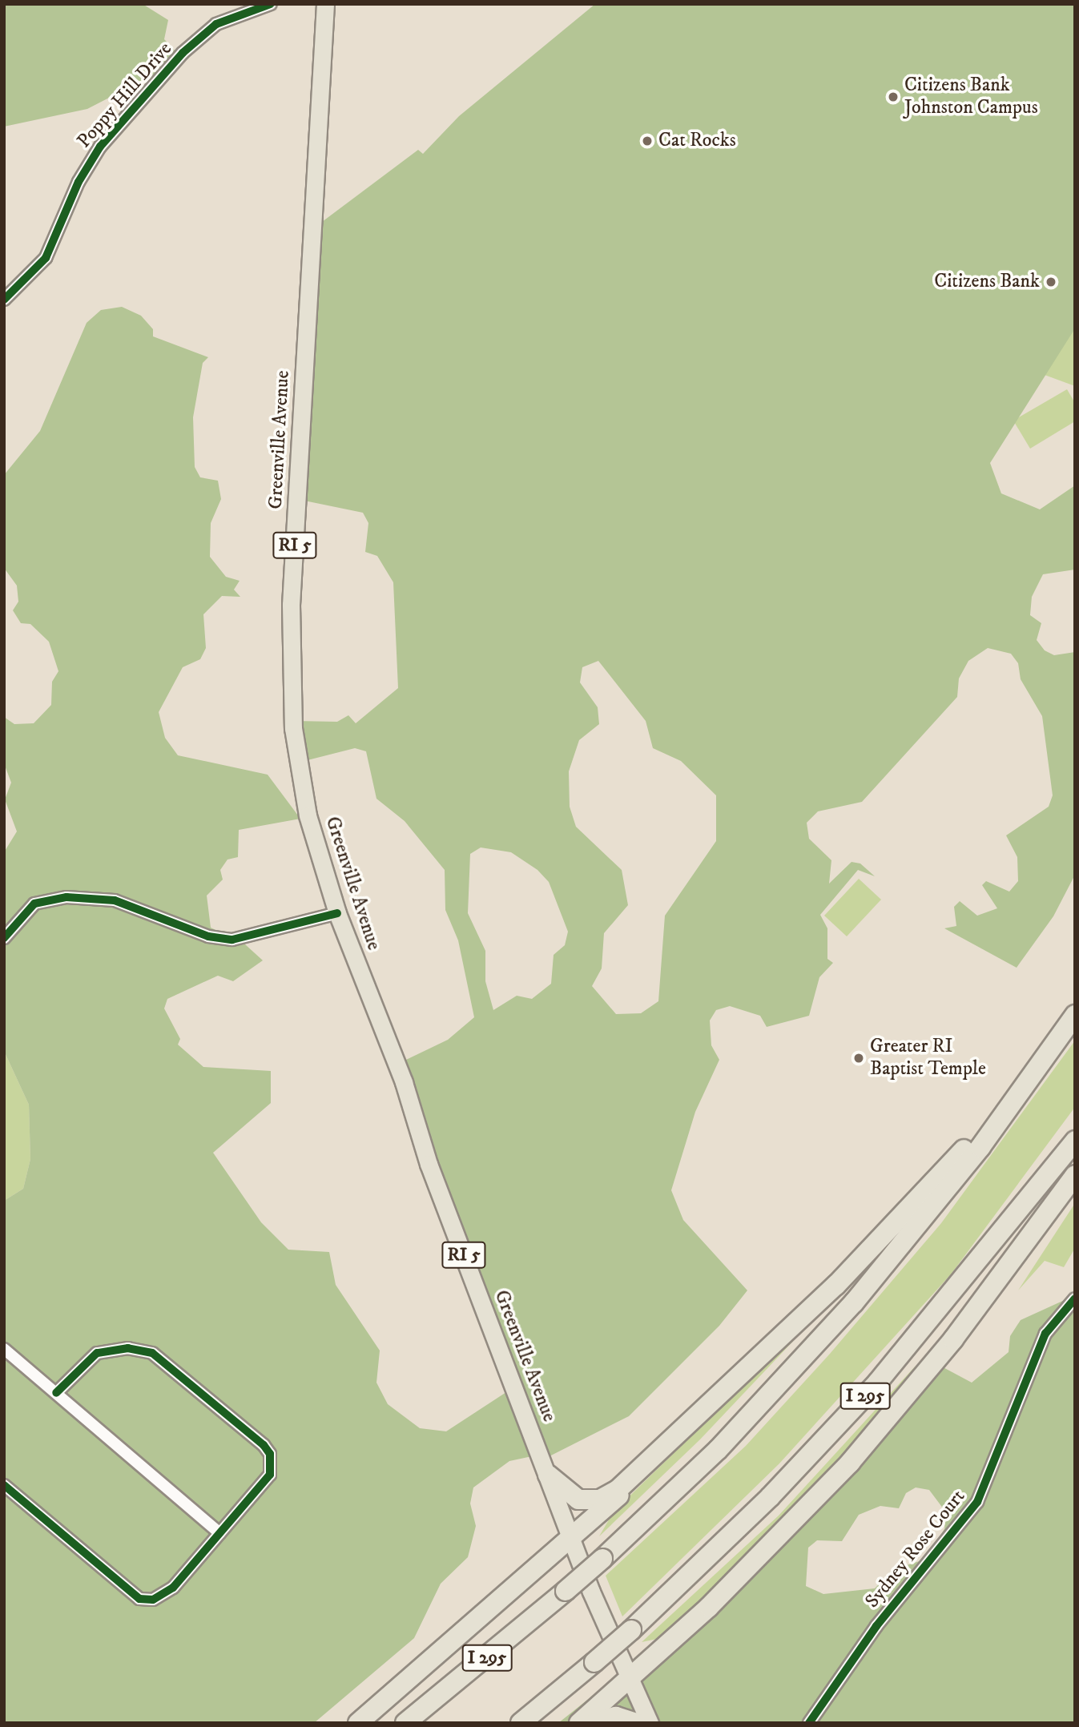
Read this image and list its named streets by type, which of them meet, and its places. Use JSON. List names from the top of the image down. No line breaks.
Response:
{"streets":{"highway":["I 295"],"main road":["Greenville Avenue","RI 5"],"street":["Poppy Hill Drive","Sydney Rose Court"]},"places":["Citizens Bank Johnston Campus","Cat Rocks","Citizens Bank","Greater RI Baptist Temple"]}
